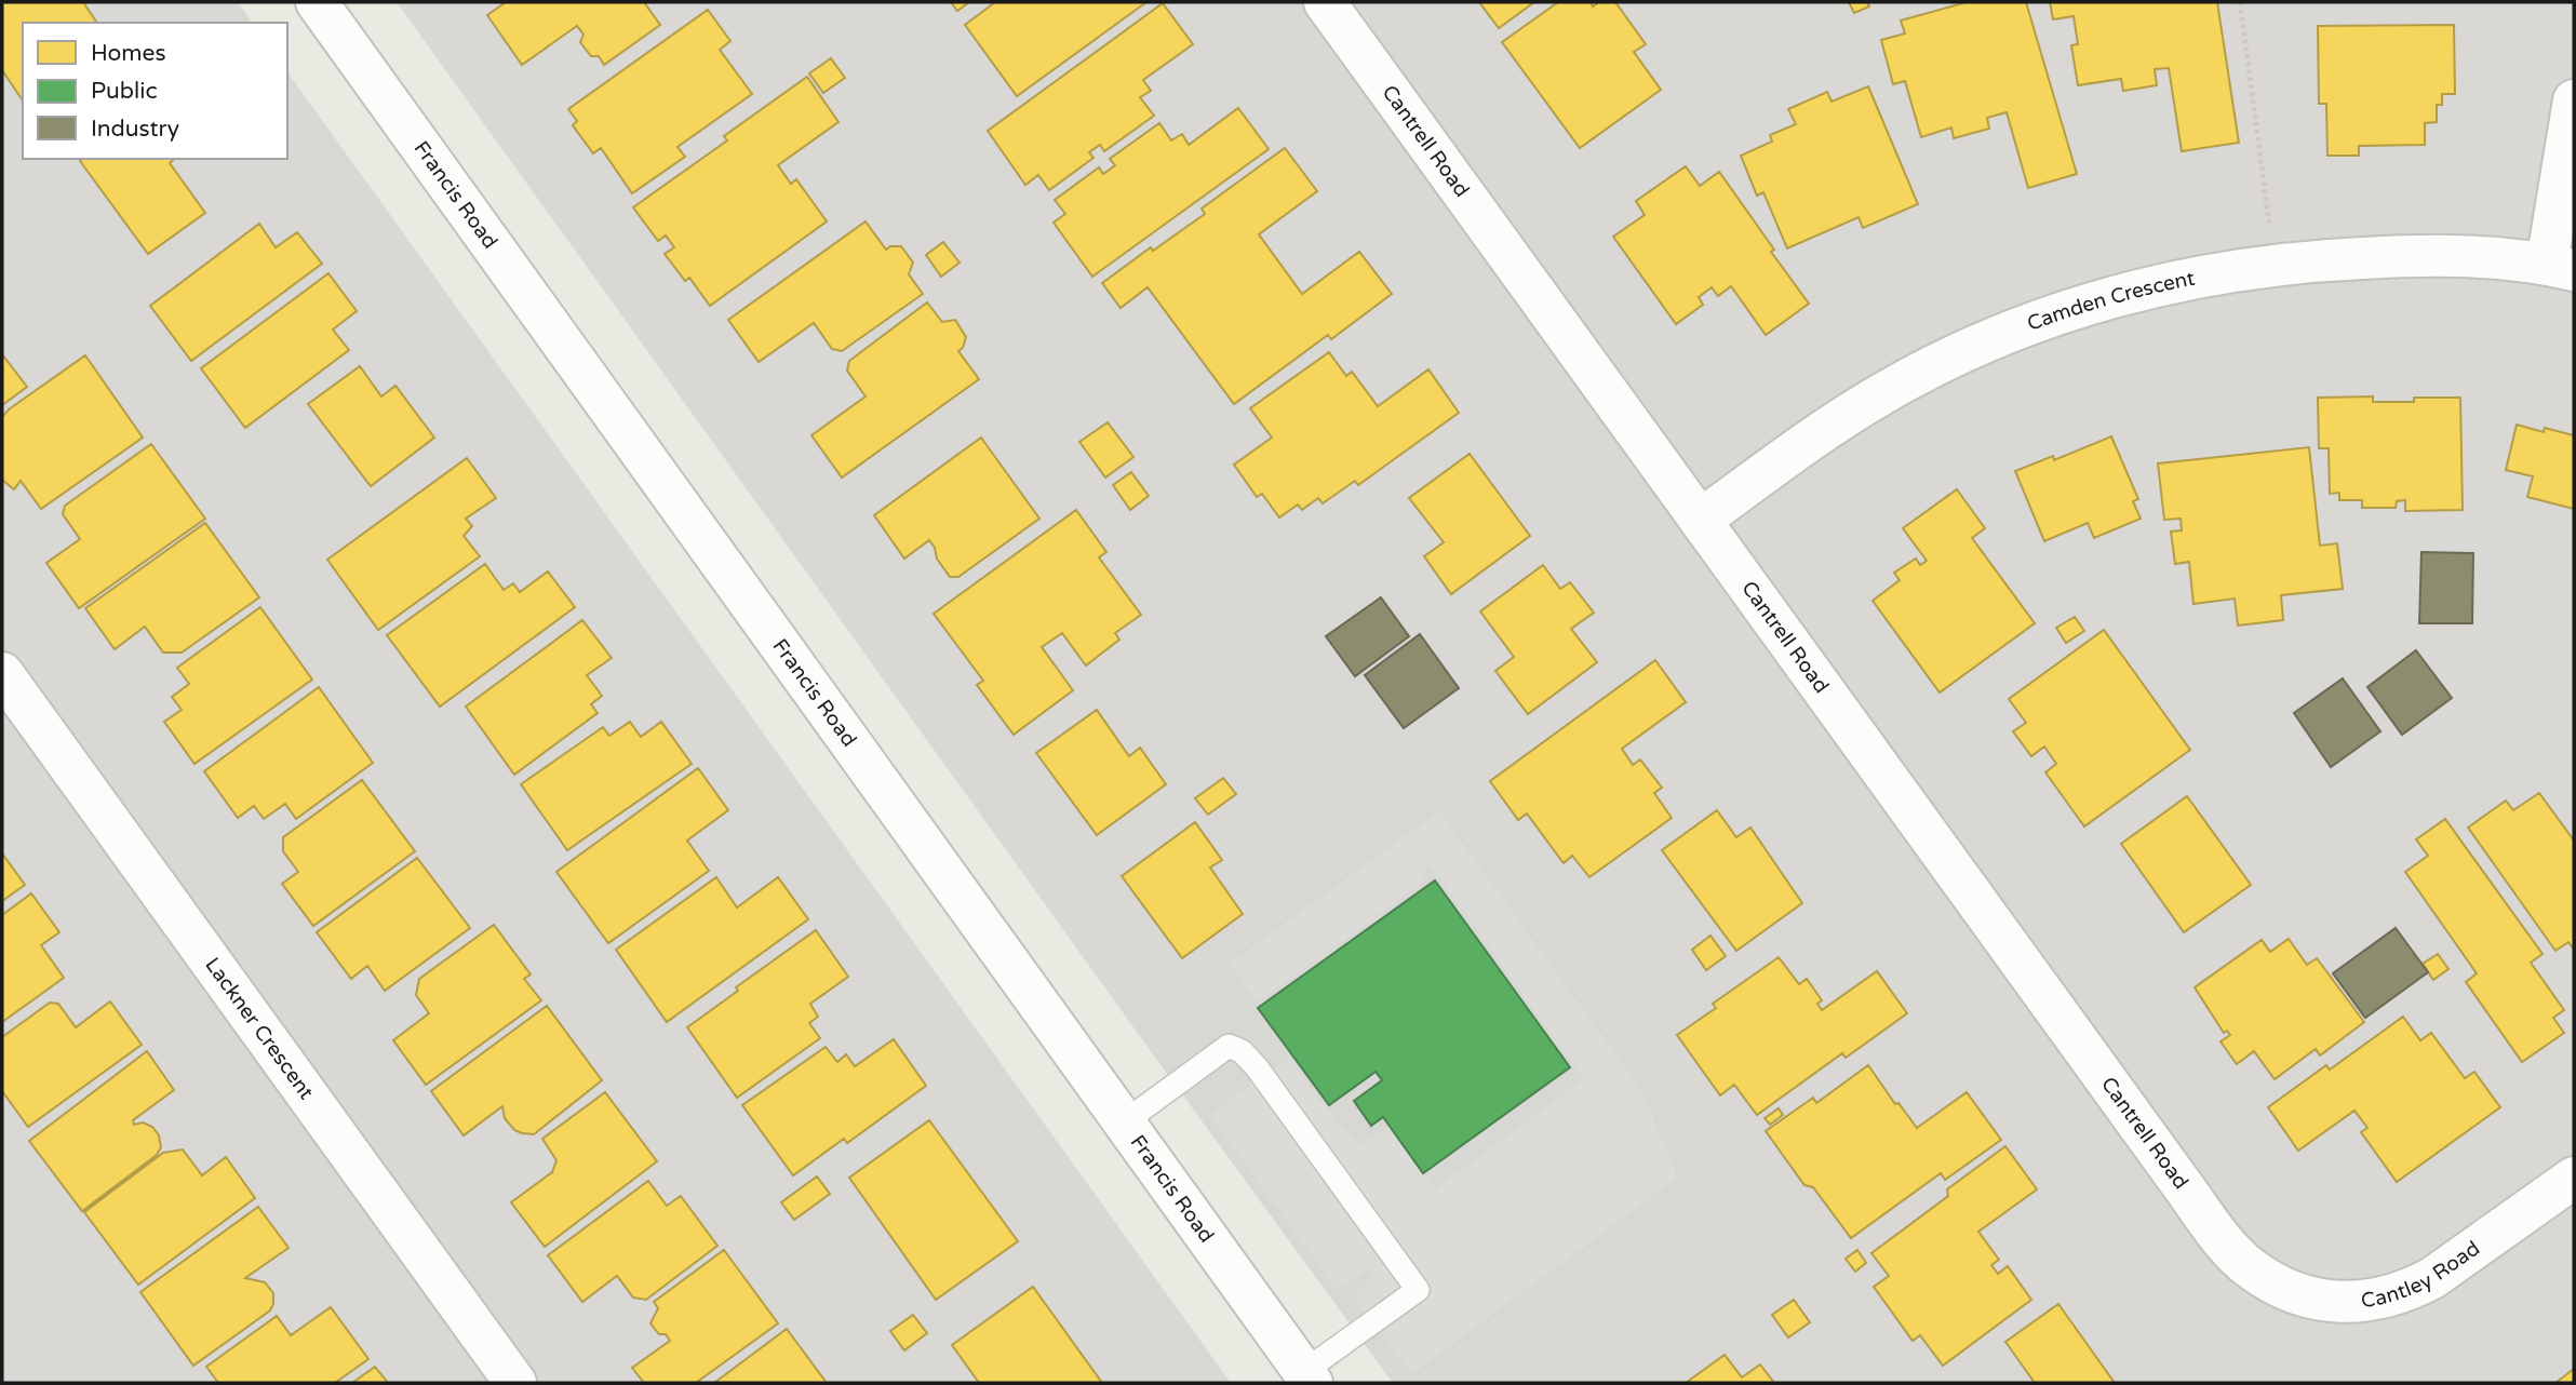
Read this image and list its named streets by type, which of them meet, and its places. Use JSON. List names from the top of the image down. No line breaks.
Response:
{"streets":{"street":["Cantrell Road","Francis Road","Camden Crescent","Lackner Crescent","Cantley Road"]},"crossings":[["Cantrell Road","Camden Crescent"],["Cantrell Road","Cantley Road"]],"legend":["Homes","Public","Industry"]}
